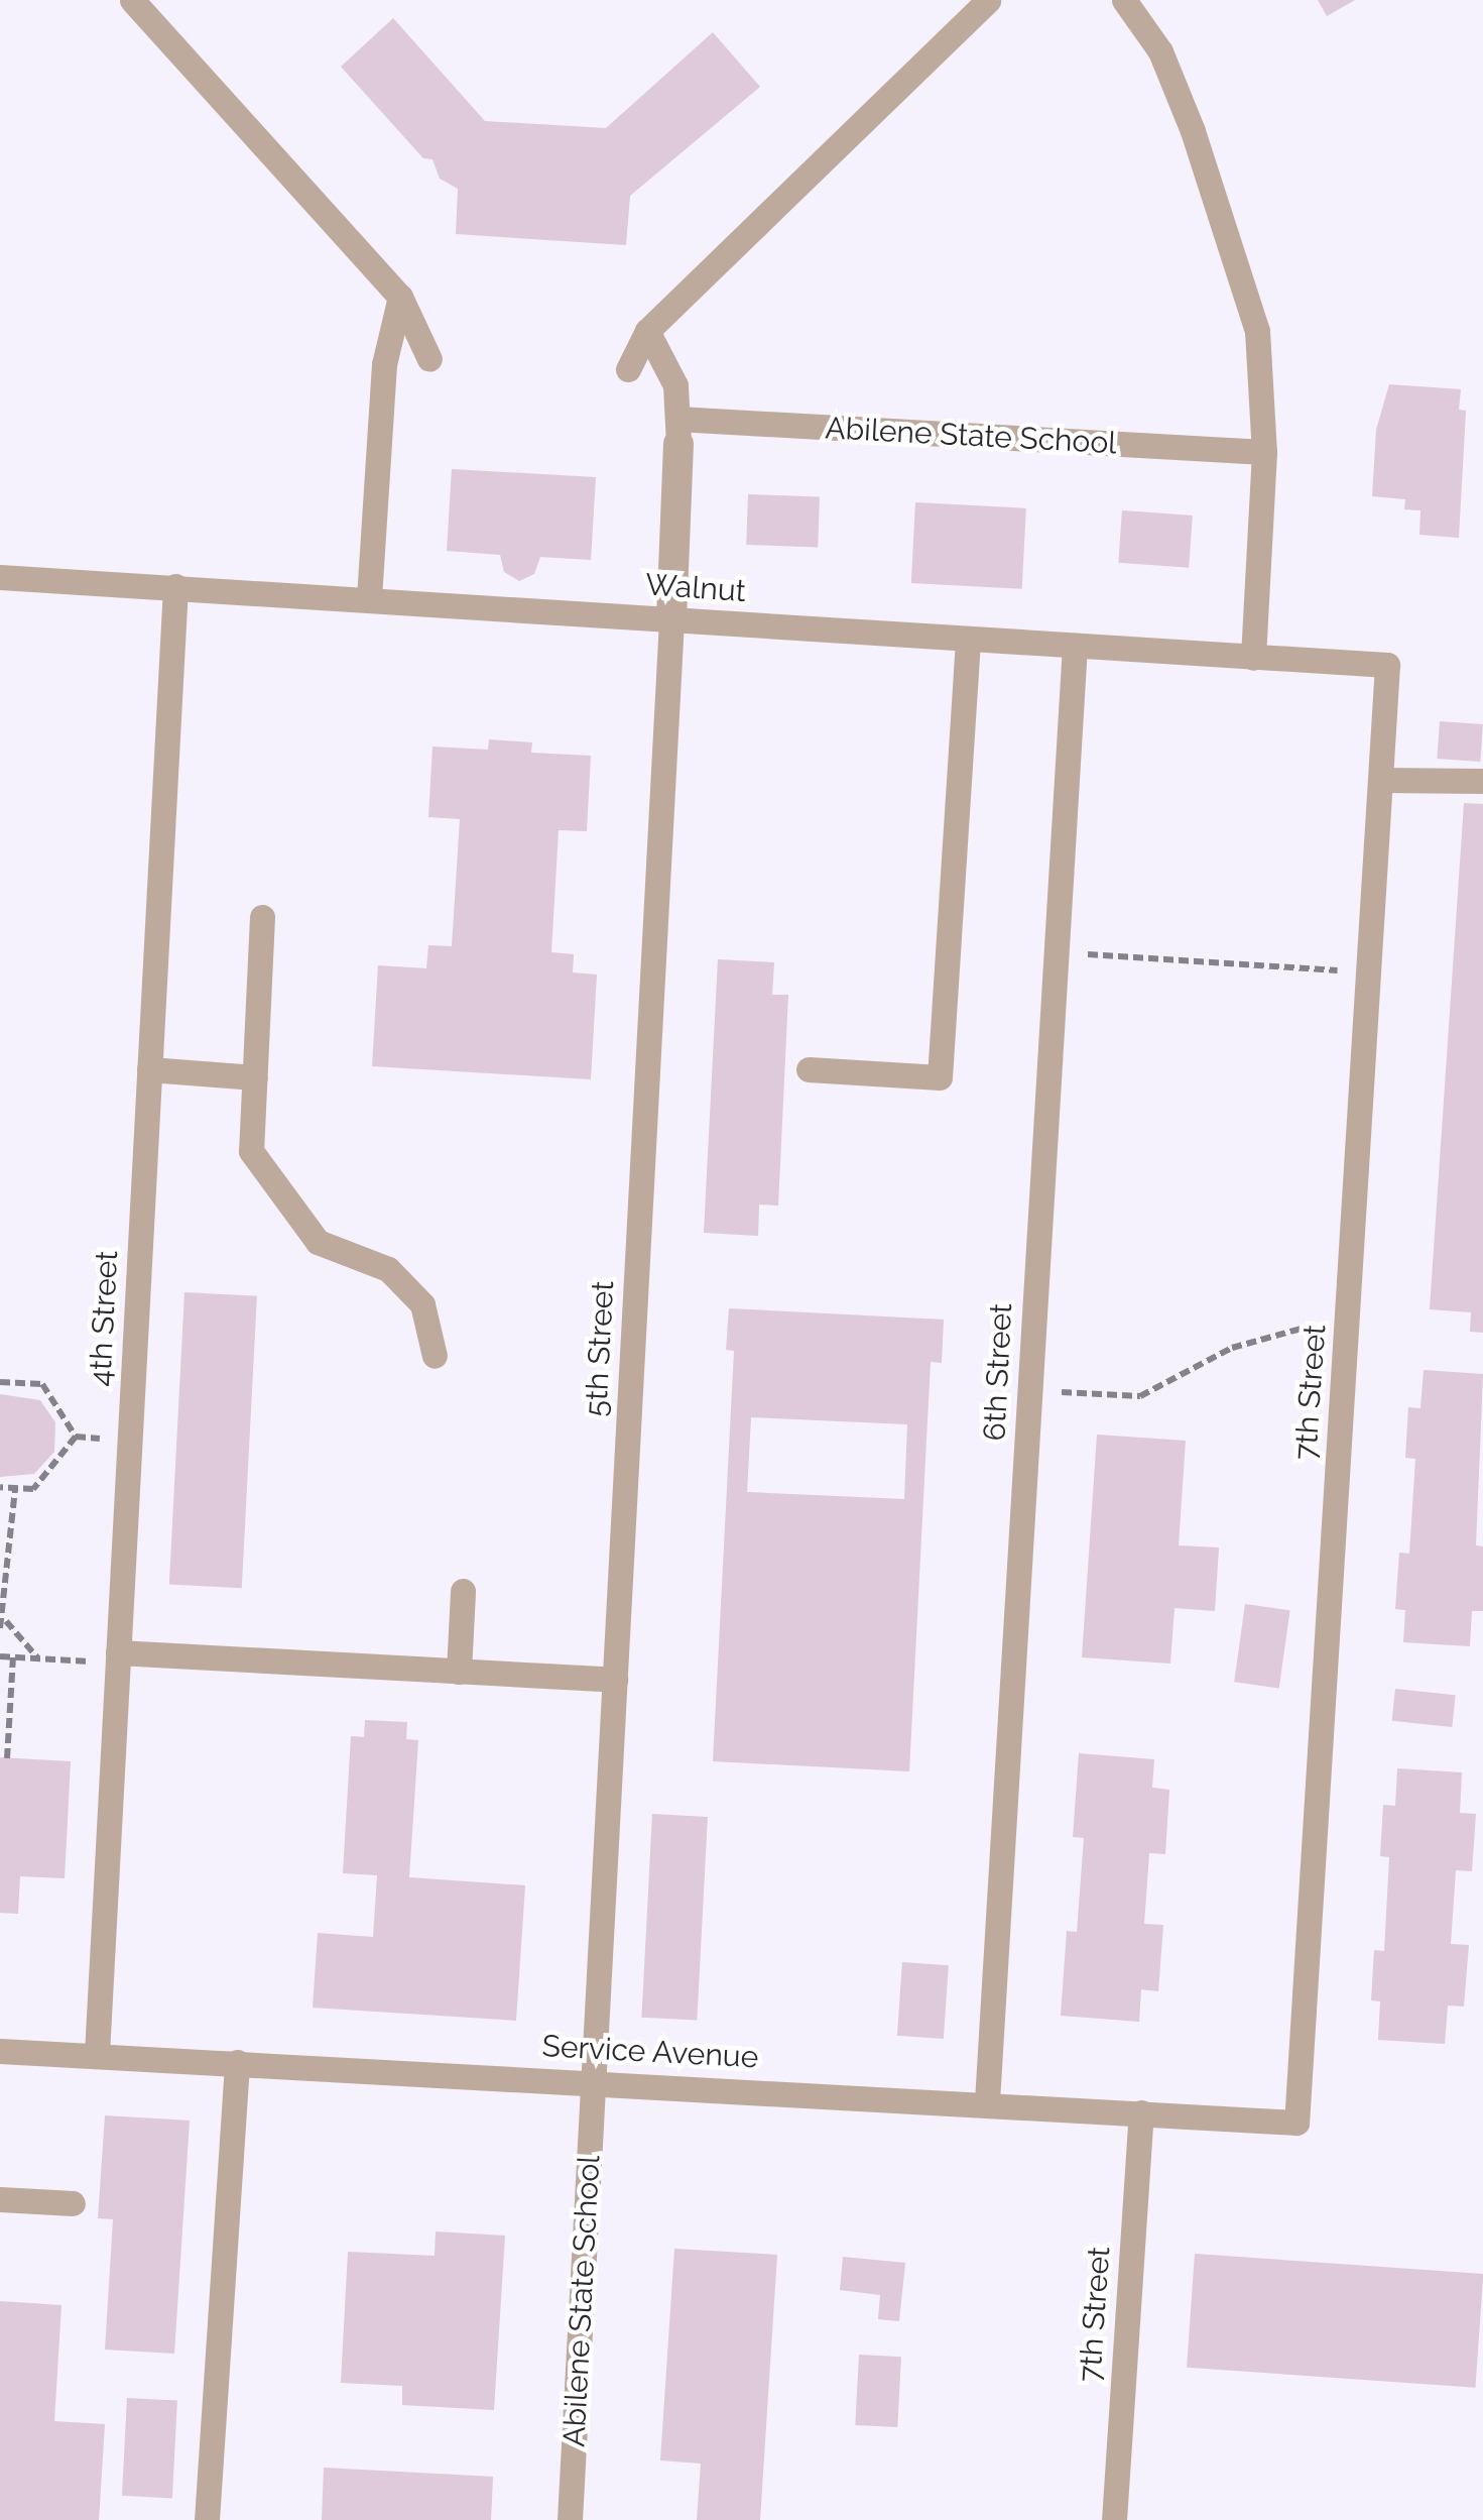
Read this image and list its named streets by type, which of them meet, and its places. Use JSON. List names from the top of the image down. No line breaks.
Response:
{"streets":{"lane":["Abilene State School","Walnut","4th Street","5th Street","6th Street","7th Street","Service Avenue"]},"crossings":[["Abilene State School","5th Street"],["Abilene State School","Service Avenue"],["Walnut","4th Street"],["Walnut","5th Street"],["Walnut","6th Street"],["Walnut","7th Street"],["4th Street","Service Avenue"],["5th Street","Service Avenue"],["6th Street","Service Avenue"],["7th Street","Service Avenue"]]}
